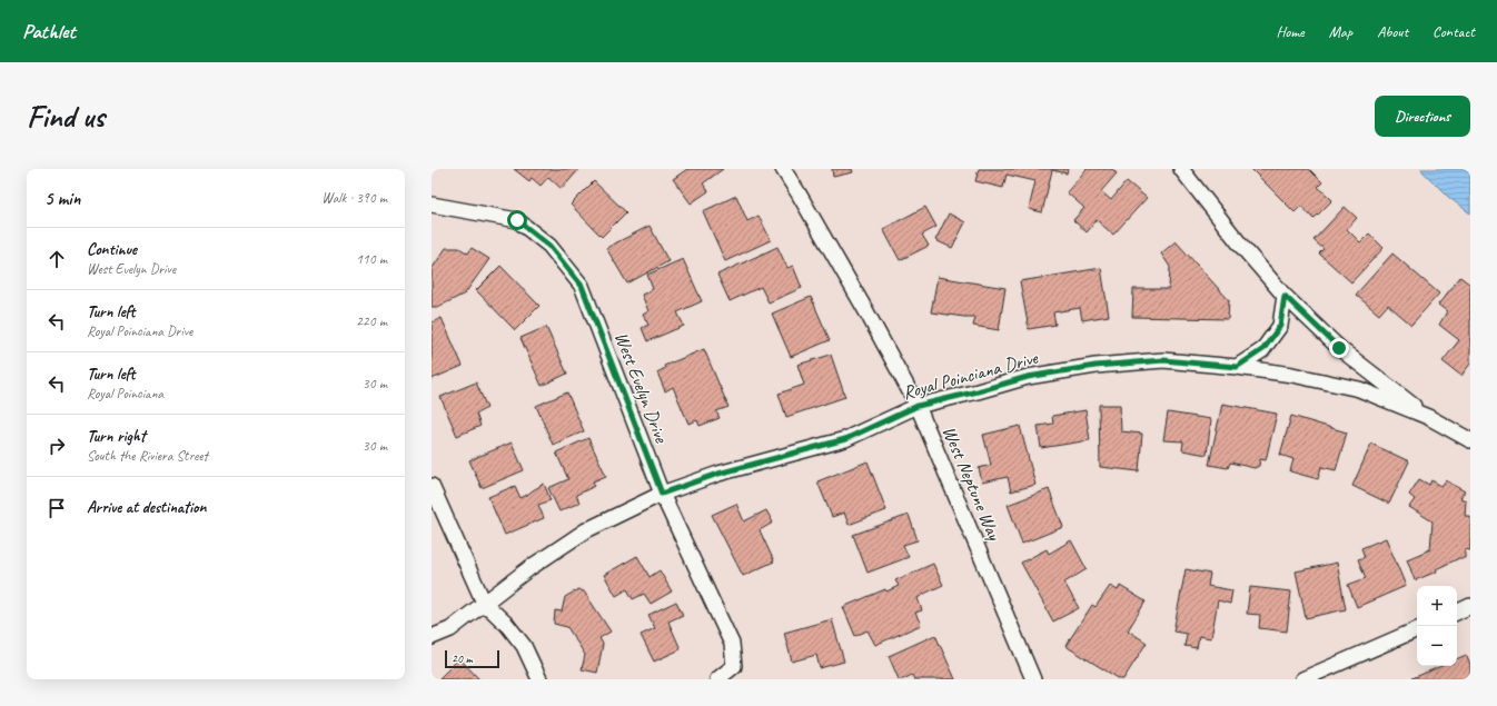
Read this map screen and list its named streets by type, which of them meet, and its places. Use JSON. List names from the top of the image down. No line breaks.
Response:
{"streets":{"street":["Royal Poinciana Drive","West Evelyn Drive","West Neptune Way"]},"crossings":[["Royal Poinciana Drive","West Evelyn Drive"],["Royal Poinciana Drive","West Neptune Way"]],"scale_bar":"20 m","page":{"header":"Pathlet","nav":["Home","Map","About","Contact"],"buttons":"Directions","title":"Find us","heading":["5 min","Walk · 390 m"],"list":[["Continue","West Evelyn Drive","110 m"],["Turn left","Royal Poinciana Drive","220 m"],["Turn left","Royal Poinciana","30 m"],["Turn right","South the Riviera Street","30 m"],"Arrive at destination"],"map_buttons":["+","−"],"scale":"20 m"}}
